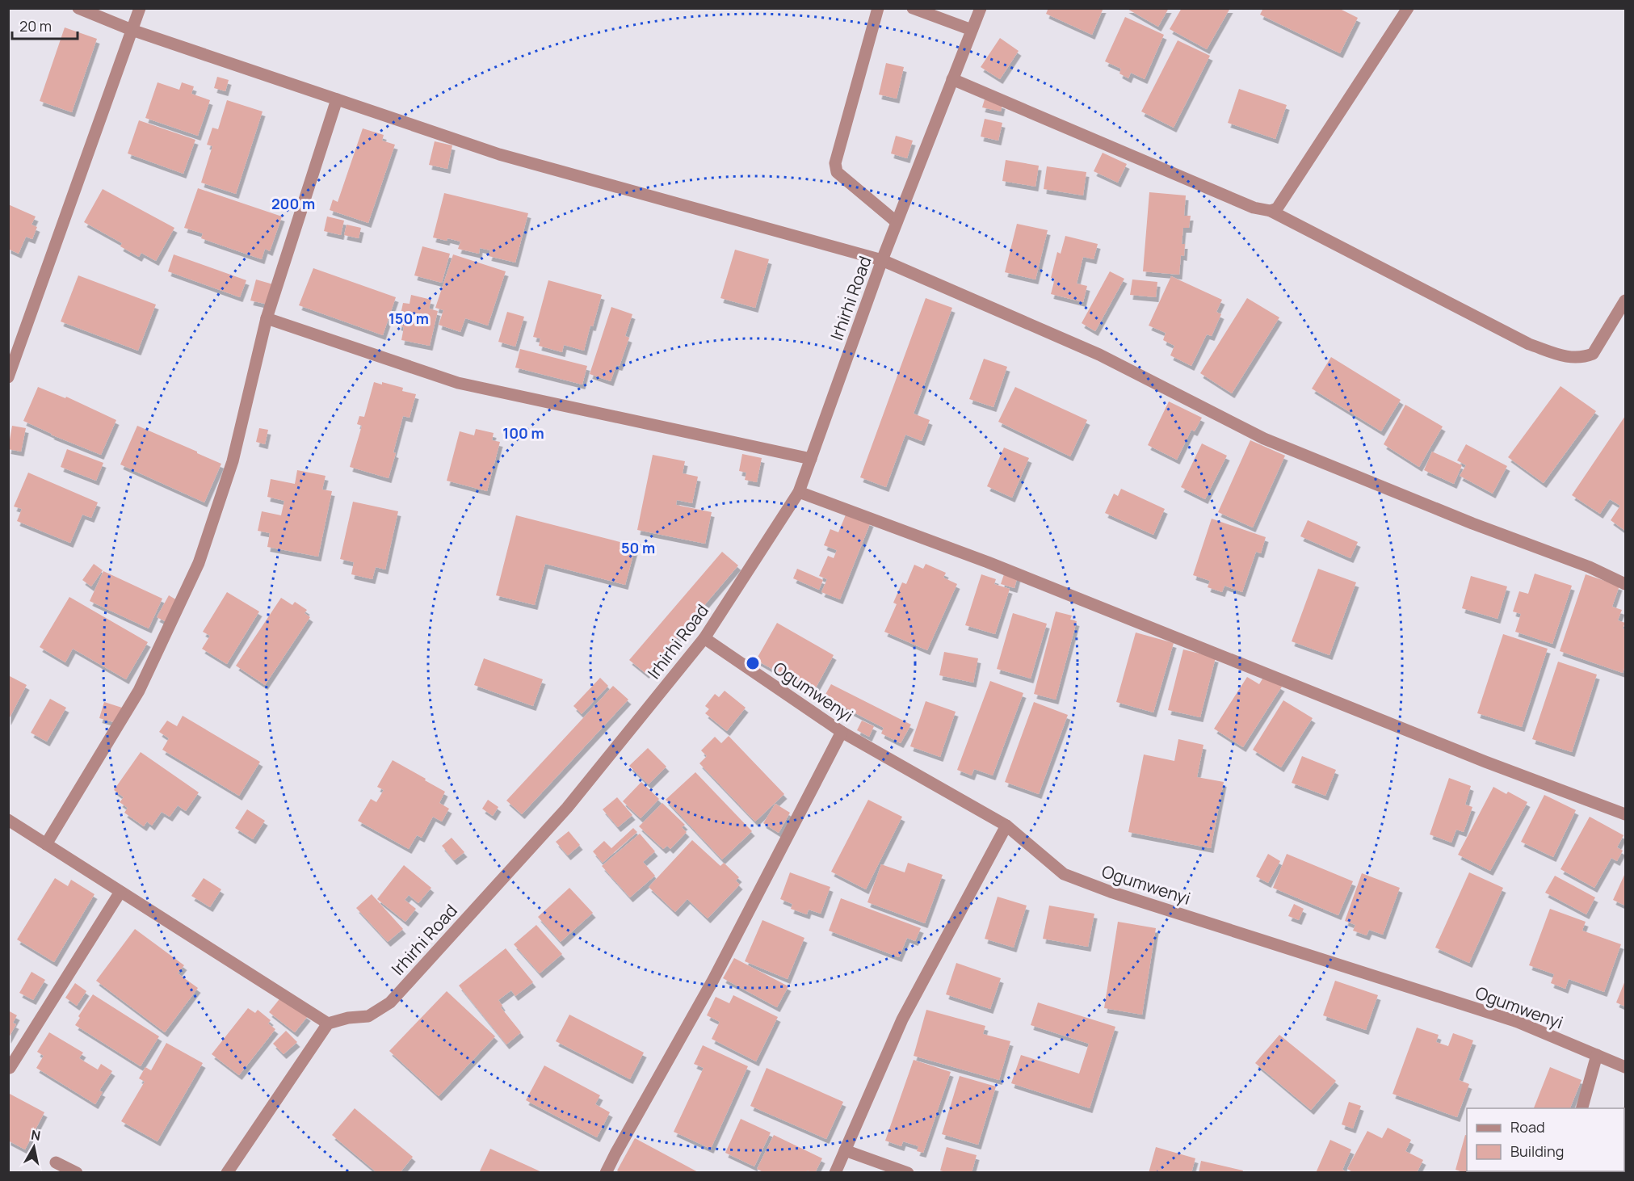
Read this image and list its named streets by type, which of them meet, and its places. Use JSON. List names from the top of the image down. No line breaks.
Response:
{"streets":{"street":["Irhirhi Road","Ogumwenyi"]},"crossings":[["Irhirhi Road","Ogumwenyi"]],"legend":["Road","Building"],"scale_bar":"20 m","north":"top","rings":["200 m","150 m","100 m","50 m"]}
